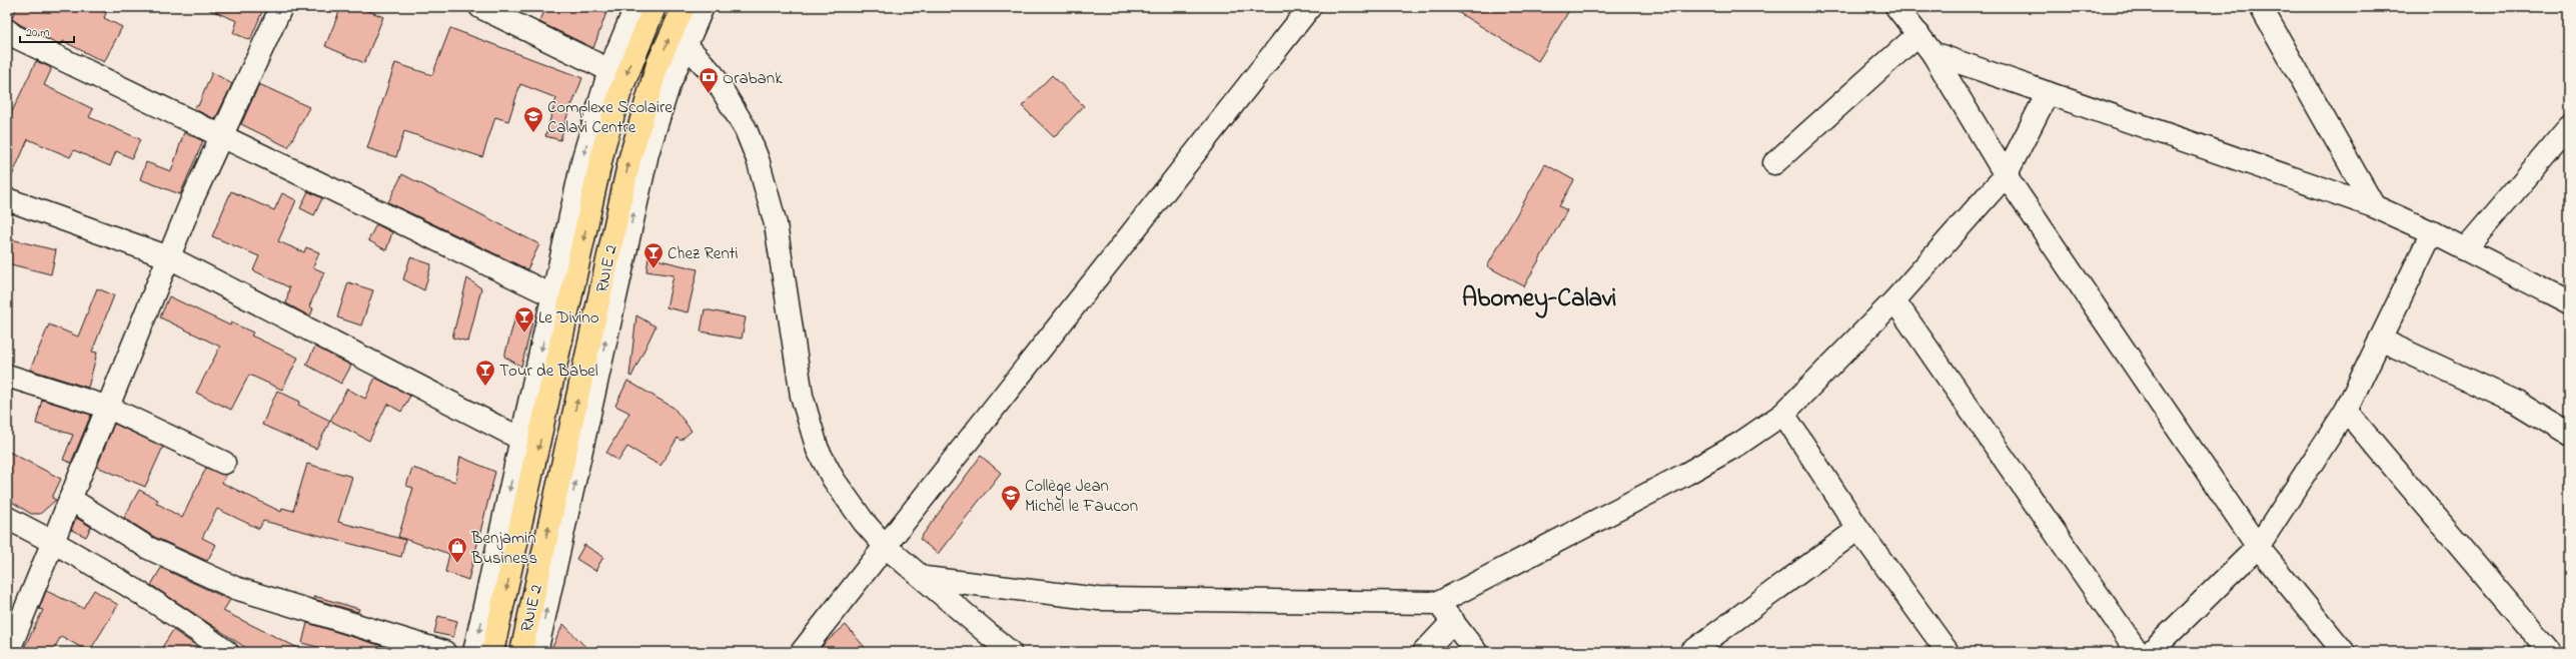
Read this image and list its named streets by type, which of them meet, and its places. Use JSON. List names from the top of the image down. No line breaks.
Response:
{"streets":{"highway":["RNIE 2"]},"districts":["Abomey-Calavi"],"places":{"bank":["Orabank"],"school or university":["Complexe Scolaire Calavi Centre","Collège Jean Michel le Faucon"],"bar":["Chez Renti","Le Divino","Tour de Babel"],"shop":["Benjamin Business"]},"scale_bar":"20 m"}
